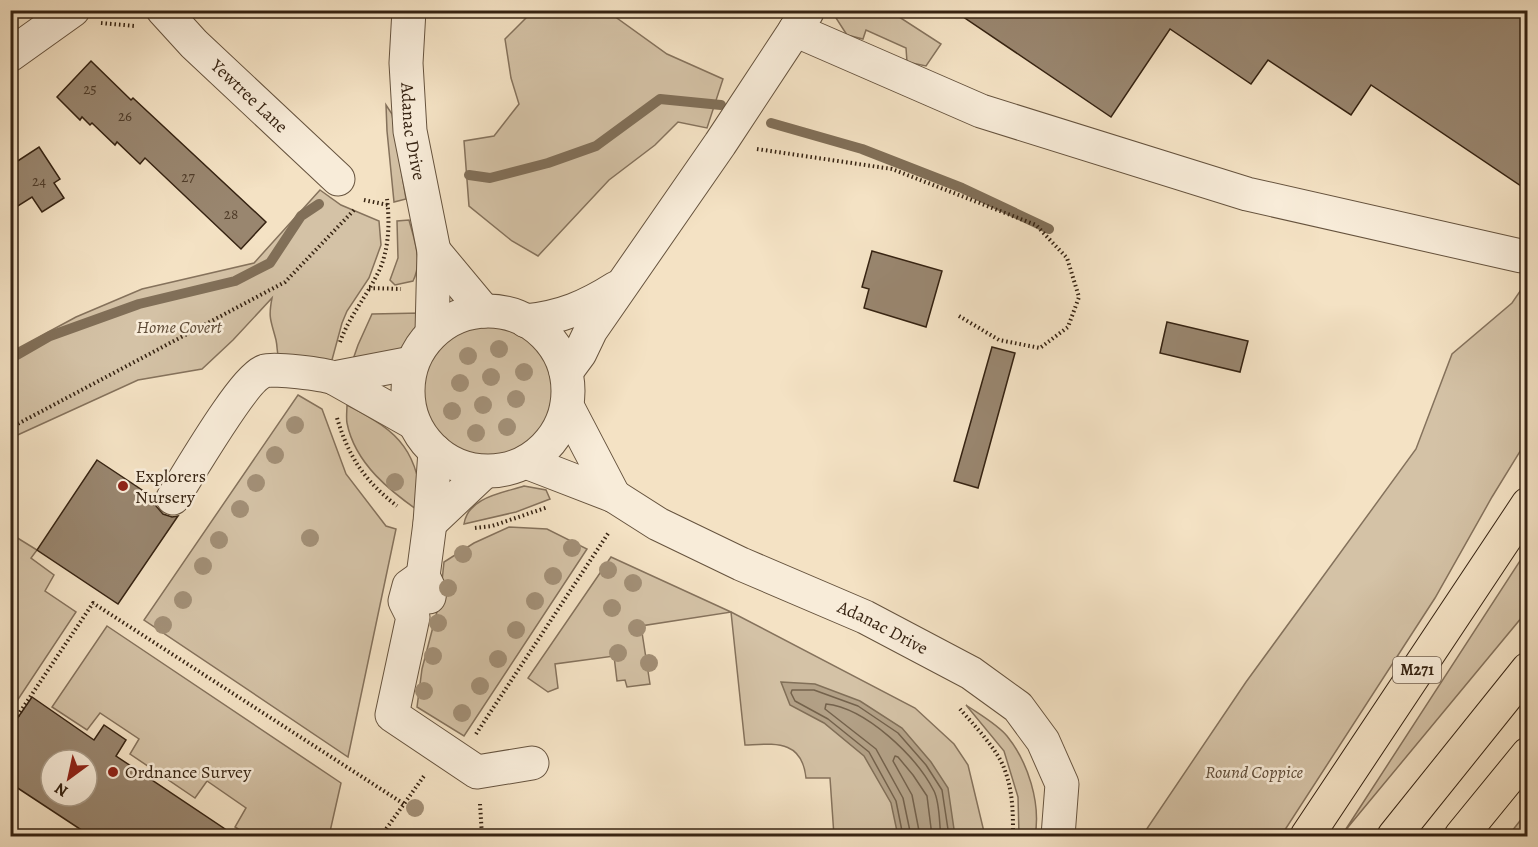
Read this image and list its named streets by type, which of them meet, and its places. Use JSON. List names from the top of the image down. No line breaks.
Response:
{"streets":{"highway":["M271"],"street":["Yewtree Lane","Adanac Drive"]},"parks":["Home Covert","Round Coppice"],"places":["Explorers Nursery","Ordnance Survey"],"house_numbers":["25","26","27","24","28"],"north":"bottom left"}
